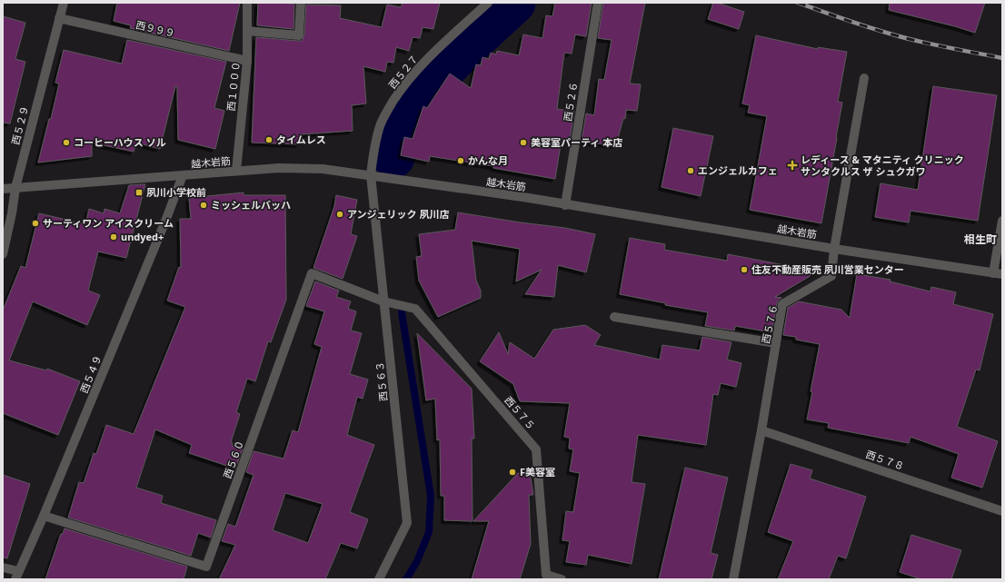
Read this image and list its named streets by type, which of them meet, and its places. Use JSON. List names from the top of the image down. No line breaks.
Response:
{"streets":{"street":["西９９９","西５２７","西１０００","西５２６","西５２９","越木岩筋","西５７６","西５４９","西５６３","西５７５","西５６０","西５７８"]},"crossings":[["西９９９","西１０００"],["西９９９","西５２９"],["西５２７","越木岩筋"],["西５２７","西５６３"],["西１０００","越木岩筋"],["西５２６","越木岩筋"],["西５２９","越木岩筋"],["越木岩筋","西５７６"],["越木岩筋","西５４９"],["越木岩筋","西５６３"],["西５７６","西５７８"],["西５４９","西５６０"],["西５６３","西５７５"],["西５６３","西５６０"],["西５７５","西５６０"]],"districts":["相生町"],"places":{"other":["タイムレス","コーヒーハウス ソル","美容室パーティ 本店","かんな月","エンジェルカフェ","ミッシェルバッハ","アンジェリック 夙川店","サーティワン アイスクリーム","undyed+","住友不動産販売 夙川営業センター","F美容室"],"health":["レディース & マタニティ クリニック サンタクルス ザ シュクガワ"],"transit":["夙川小学校前"]}}
